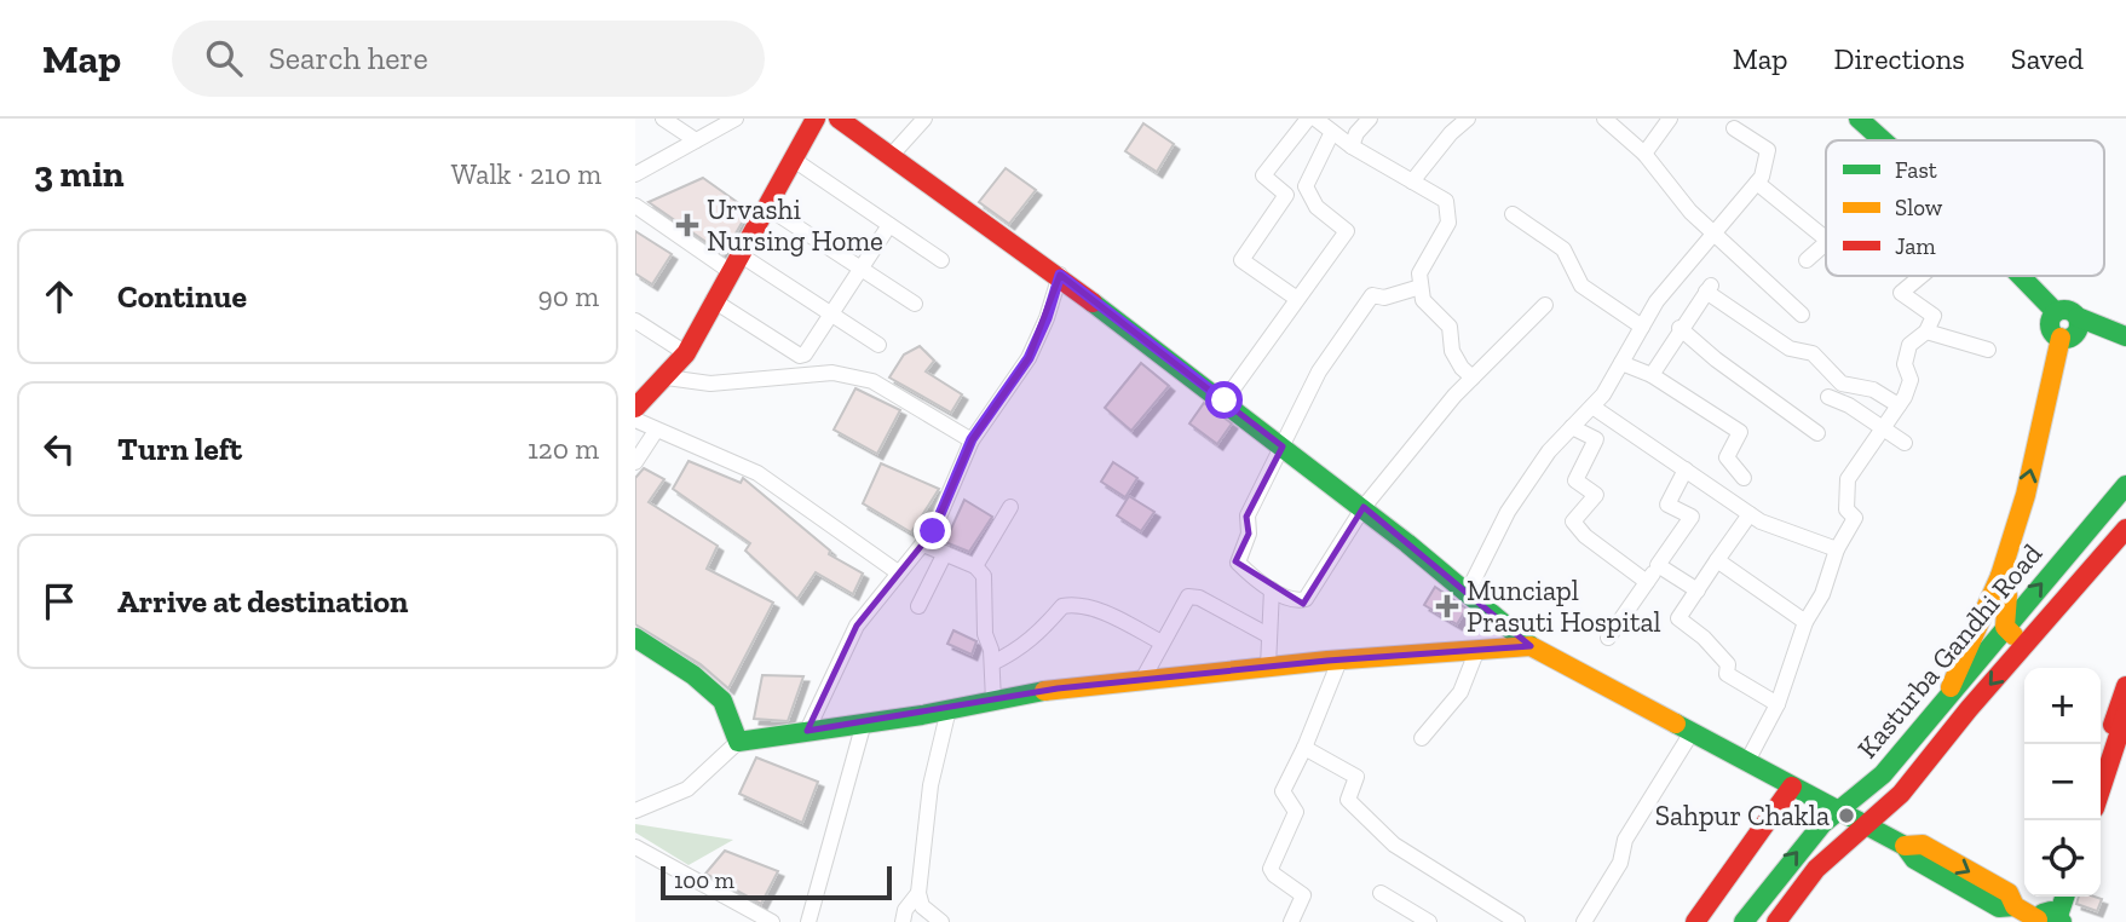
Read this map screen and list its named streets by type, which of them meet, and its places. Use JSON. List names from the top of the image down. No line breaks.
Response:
{"streets":{"street":["Kasturba Gandhi Road"]},"places":{"health":["Urvashi Nursing Home","Munciapl Prasuti Hospital"],"other":["Sahpur Chakla"]},"legend":["Fast","Slow","Jam"],"scale_bar":"100 m","page":{"header":"Map","search":"Search here","nav":["Map","Directions","Saved"],"heading":["3 min","Walk · 210 m"],"list":[["Continue","90 m"],["Turn left","120 m"],"Arrive at destination"],"map_buttons":["+","−"],"scale":"100 m"}}
